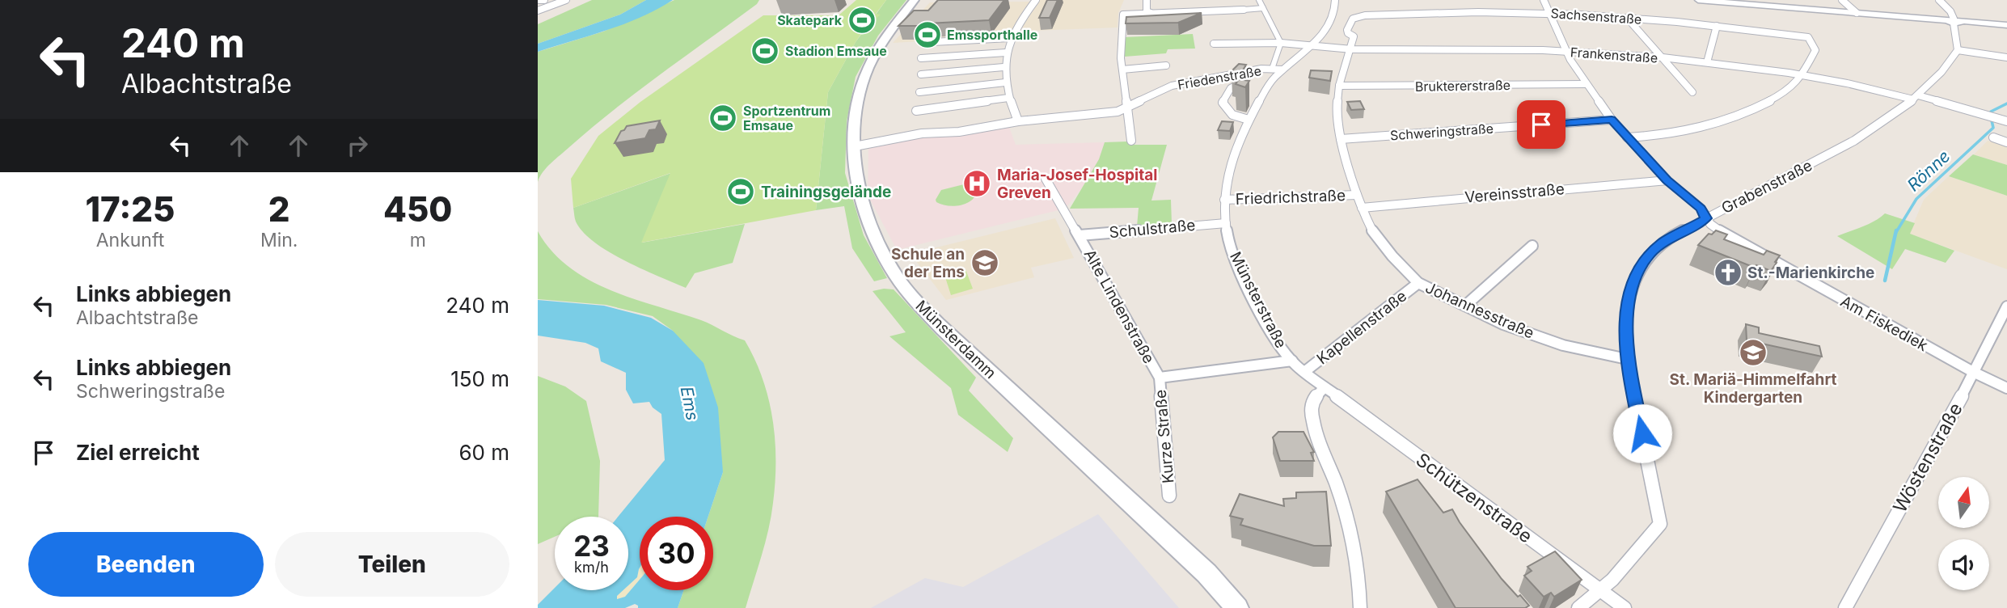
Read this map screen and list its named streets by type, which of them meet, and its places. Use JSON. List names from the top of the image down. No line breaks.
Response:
{"streets":{"main road":["Münsterdamm"],"street":["Sachsenstraße","Frankenstraße","Friedenstraße","Bruktererstraße","Schweringstraße","Grabenstraße","Vereinsstraße","Friedrichstraße","Schulstraße","Münsterstraße","Alte Lindenstraße","Johannesstraße","Am Fiskediek","Kapellenstraße","Kurze Straße","Wöstenstraße","Schützenstraße"]},"crossings":[["Sachsenstraße","Frankenstraße"],["Sachsenstraße","Johannesstraße"],["Sachsenstraße","Am Fiskediek"],["Frankenstraße","Grabenstraße"],["Frankenstraße","Münsterstraße"],["Frankenstraße","Johannesstraße"],["Frankenstraße","Am Fiskediek"],["Friedenstraße","Münsterstraße"],["Friedenstraße","Münsterdamm"],["Bruktererstraße","Johannesstraße"],["Bruktererstraße","Am Fiskediek"],["Schweringstraße","Johannesstraße"],["Schweringstraße","Am Fiskediek"],["Grabenstraße","Johannesstraße"],["Grabenstraße","Am Fiskediek"],["Grabenstraße","Schützenstraße"],["Vereinsstraße","Johannesstraße"],["Vereinsstraße","Am Fiskediek"],["Friedrichstraße","Münsterstraße"],["Friedrichstraße","Johannesstraße"],["Schulstraße","Münsterstraße"],["Schulstraße","Alte Lindenstraße"],["Münsterstraße","Alte Lindenstraße"],["Münsterstraße","Kapellenstraße"],["Münsterstraße","Schützenstraße"],["Alte Lindenstraße","Kurze Straße"],["Johannesstraße","Kapellenstraße"],["Am Fiskediek","Wöstenstraße"]],"water":["Rönne","Ems"],"places":{"sports":["Skatepark","Emssporthalle","Stadion Emsaue","Sportzentrum Emsaue","Trainingsgelände"],"hospital":["Maria-Josef-Hospital Greven"],"school or university":["Schule an der Ems","St. Mariä-Himmelfahrt Kindergarten"],"church":["St.-Marienkirche"]},"north":"top","page":{"turn":["240 m","Albachtstraße"],"eta":["17:25","Ankunft","2","Min.","450","m"],"list":[{"name":"Links abbiegen","note":"Albachtstraße","value":"240 m"},{"name":"Links abbiegen","note":"Schweringstraße","value":"150 m"},{"name":"Ziel erreicht","value":"60 m"}],"speed":"23 km/h","limit":"30","buttons":["Beenden","Teilen"]}}
